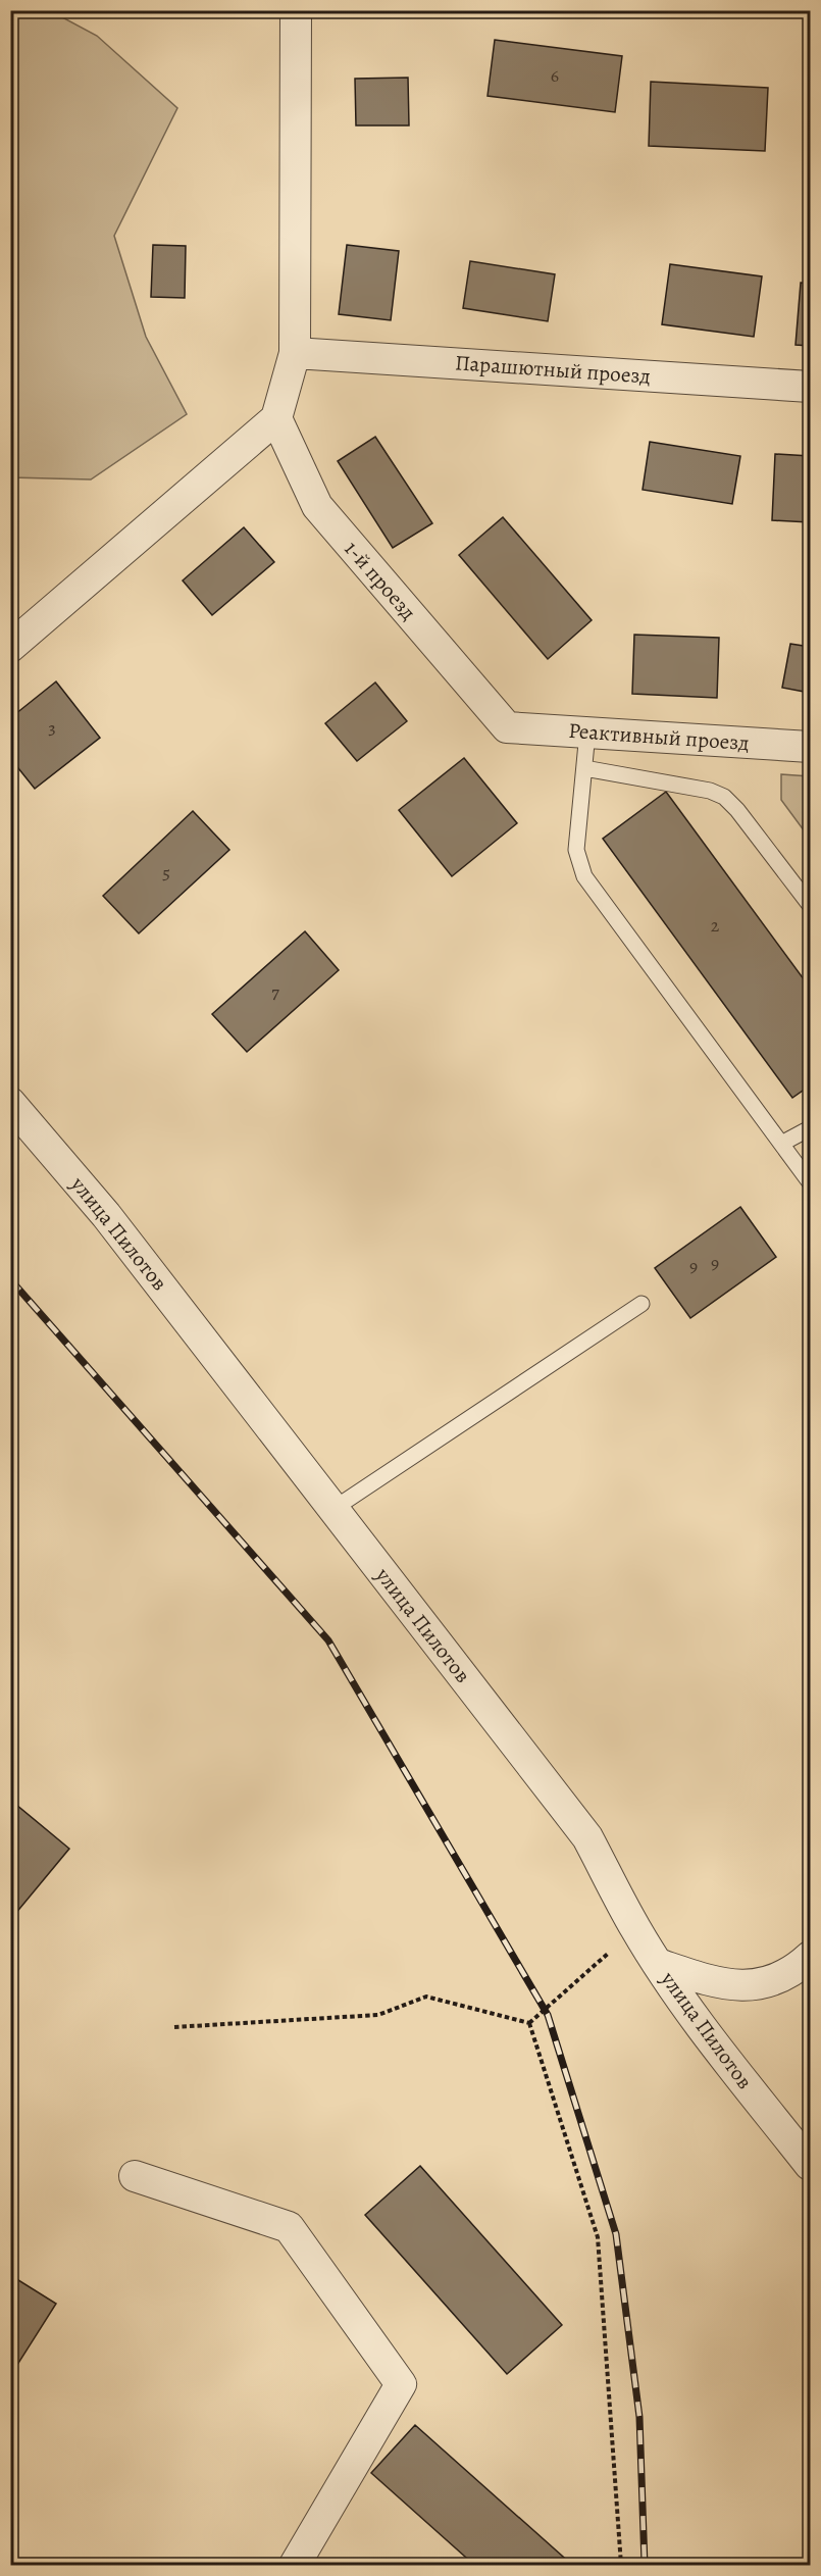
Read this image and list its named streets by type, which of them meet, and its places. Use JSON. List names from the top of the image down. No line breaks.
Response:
{"streets":{"street":["Парашютный проезд","1-й проезд","Реактивный проезд","улица Пилотов"]},"crossings":[["1-й проезд","Реактивный проезд"]],"house_numbers":["6","3","5","2","7","9","9"]}
